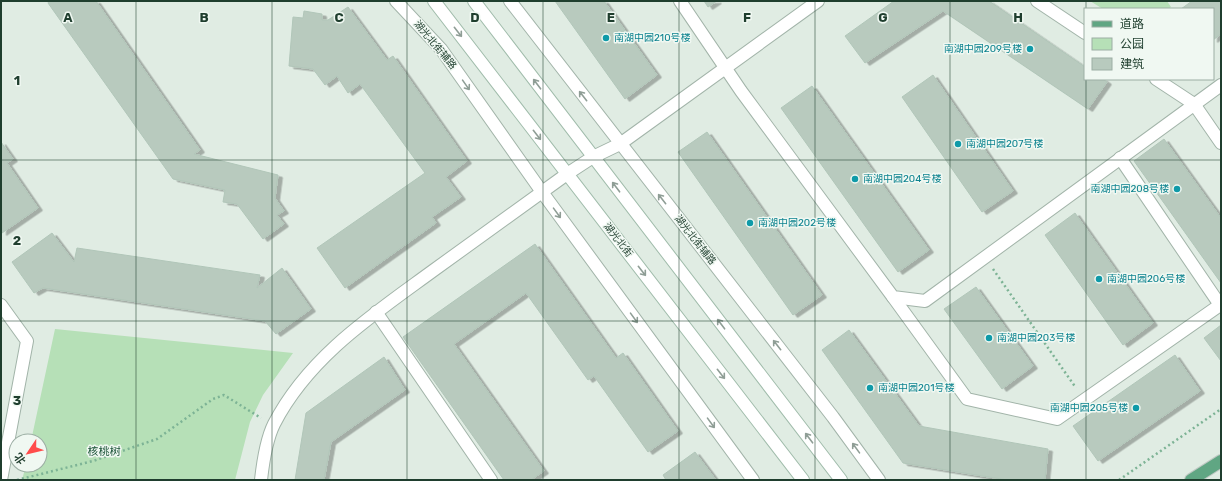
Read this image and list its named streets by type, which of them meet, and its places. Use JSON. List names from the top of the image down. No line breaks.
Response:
{"streets":{"street":["湖光北街辅路","湖光北街"]},"districts":["核桃树"],"places":["南湖中园210号楼","南湖中园209号楼","南湖中园207号楼","南湖中园204号楼","南湖中园208号楼","南湖中园202号楼","南湖中园206号楼","南湖中园203号楼","南湖中园201号楼","南湖中园205号楼"],"legend":["道路","公园","建筑"],"north":"bottom left","grid":{"columns":["A","B","C","D","E","F","G","H"],"rows":["1","2","3"]}}
